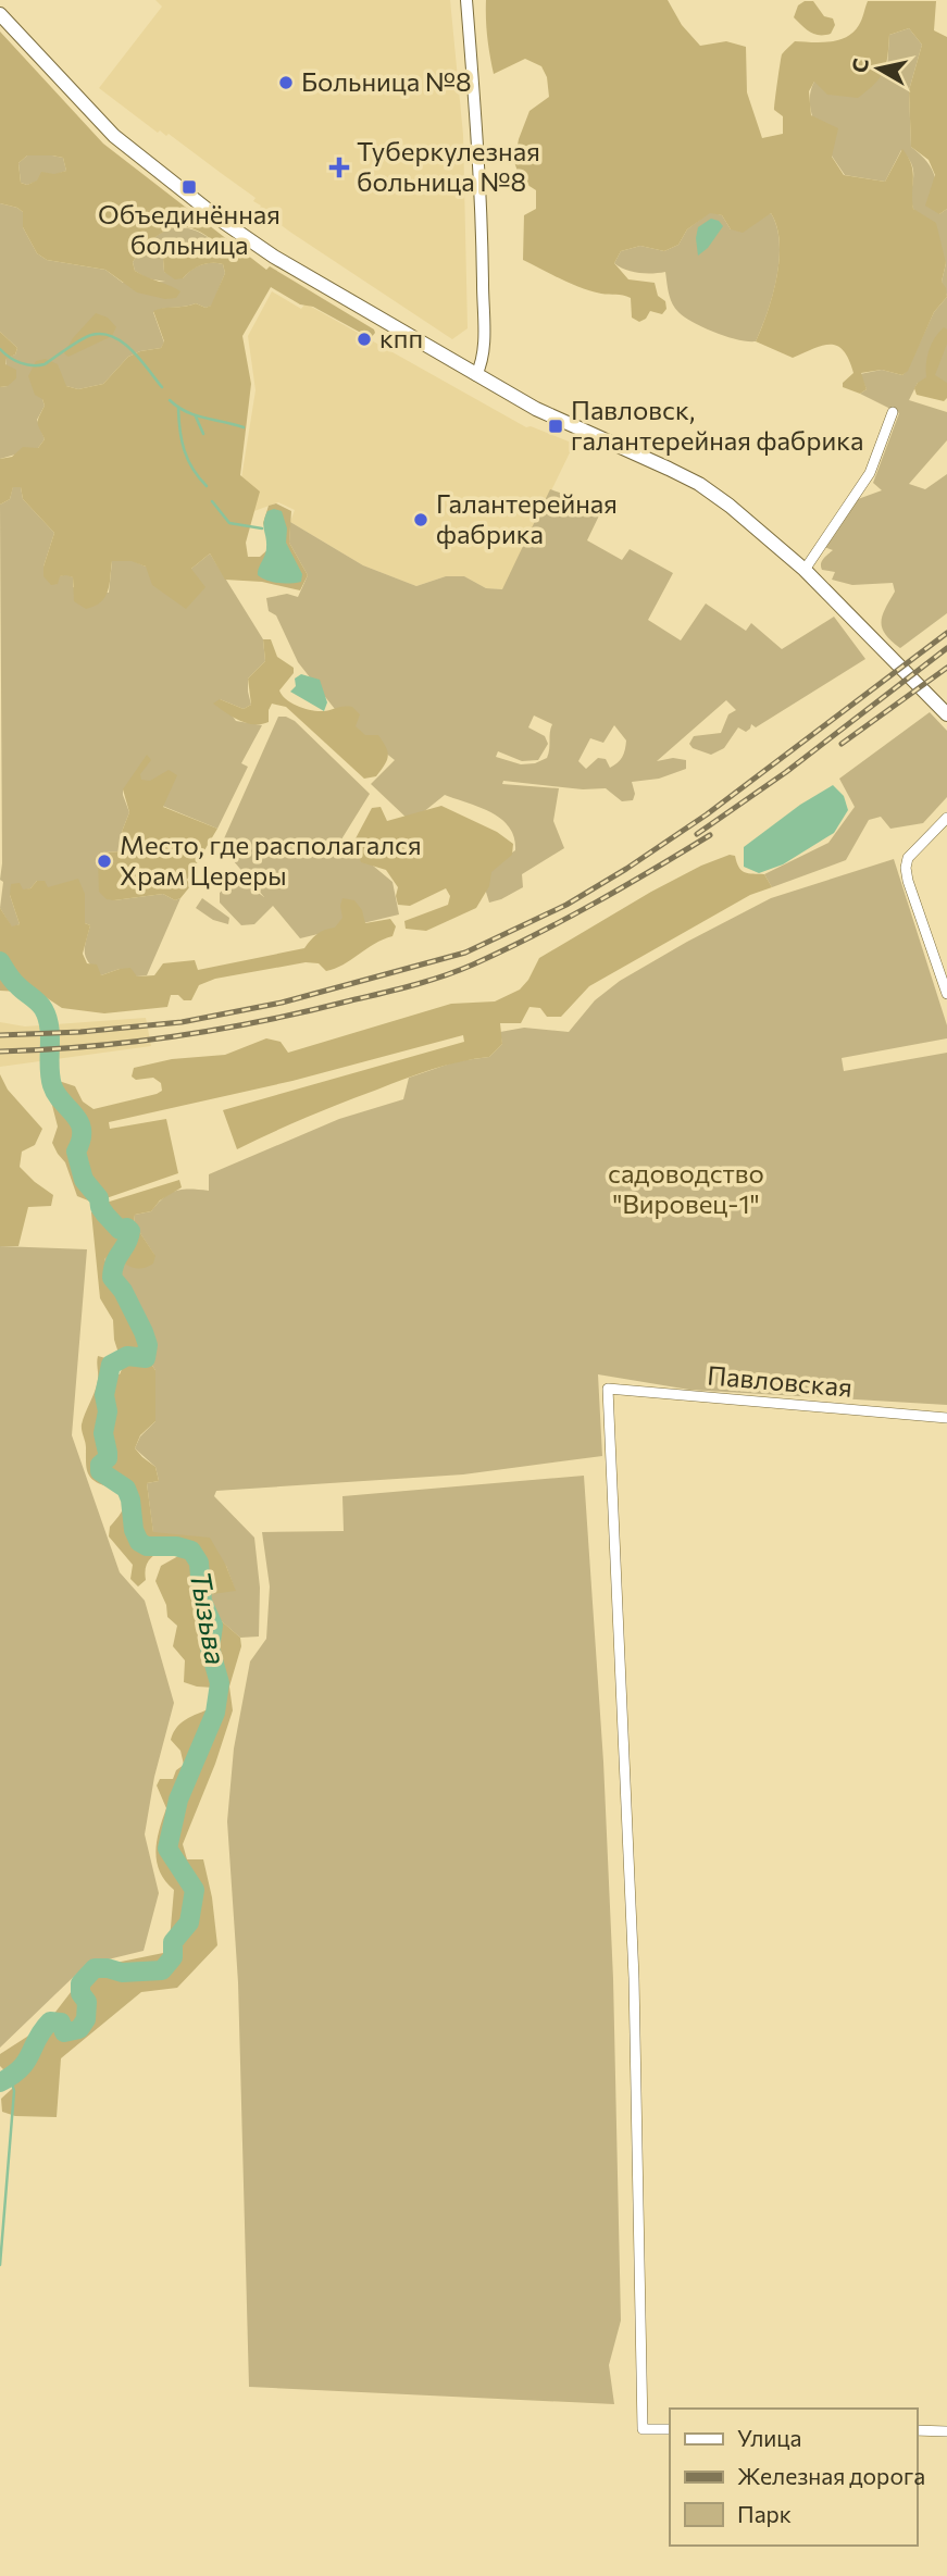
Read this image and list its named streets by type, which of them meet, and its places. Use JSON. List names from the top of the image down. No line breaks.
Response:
{"streets":{"street":["Павловская"]},"water":["Тызьва"],"parks":["садоводство \"Вировец-1\""],"places":{"other":["Больница №8","кпп","Галантерейная фабрика","Место, где располагался Храм Цереры"],"health":["Туберкулезная больница №8"],"transit":["Объединённая больница","Павловск, галантерейная фабрика"]},"legend":["Улица","Железная дорога","Парк"],"north":"left"}
